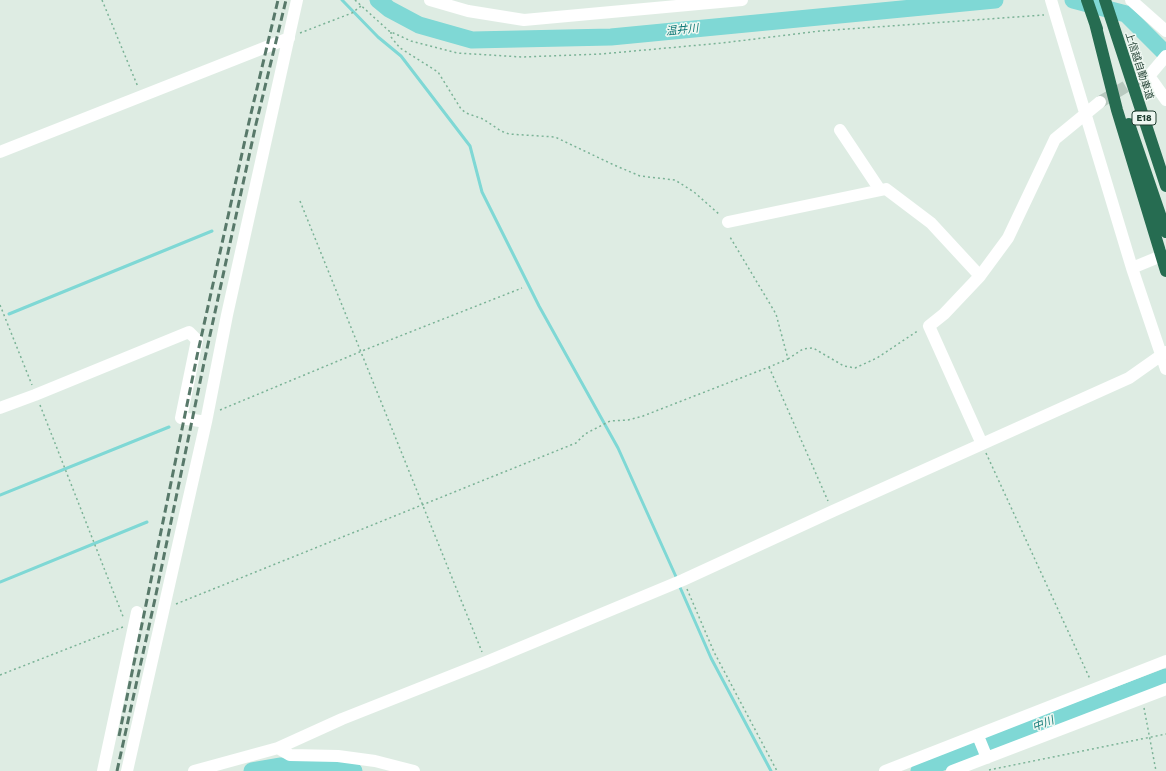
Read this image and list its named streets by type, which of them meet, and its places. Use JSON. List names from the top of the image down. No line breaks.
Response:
{"streets":{"highway":["上信越自動車道","E18"]},"water":["温井川","中川"]}
